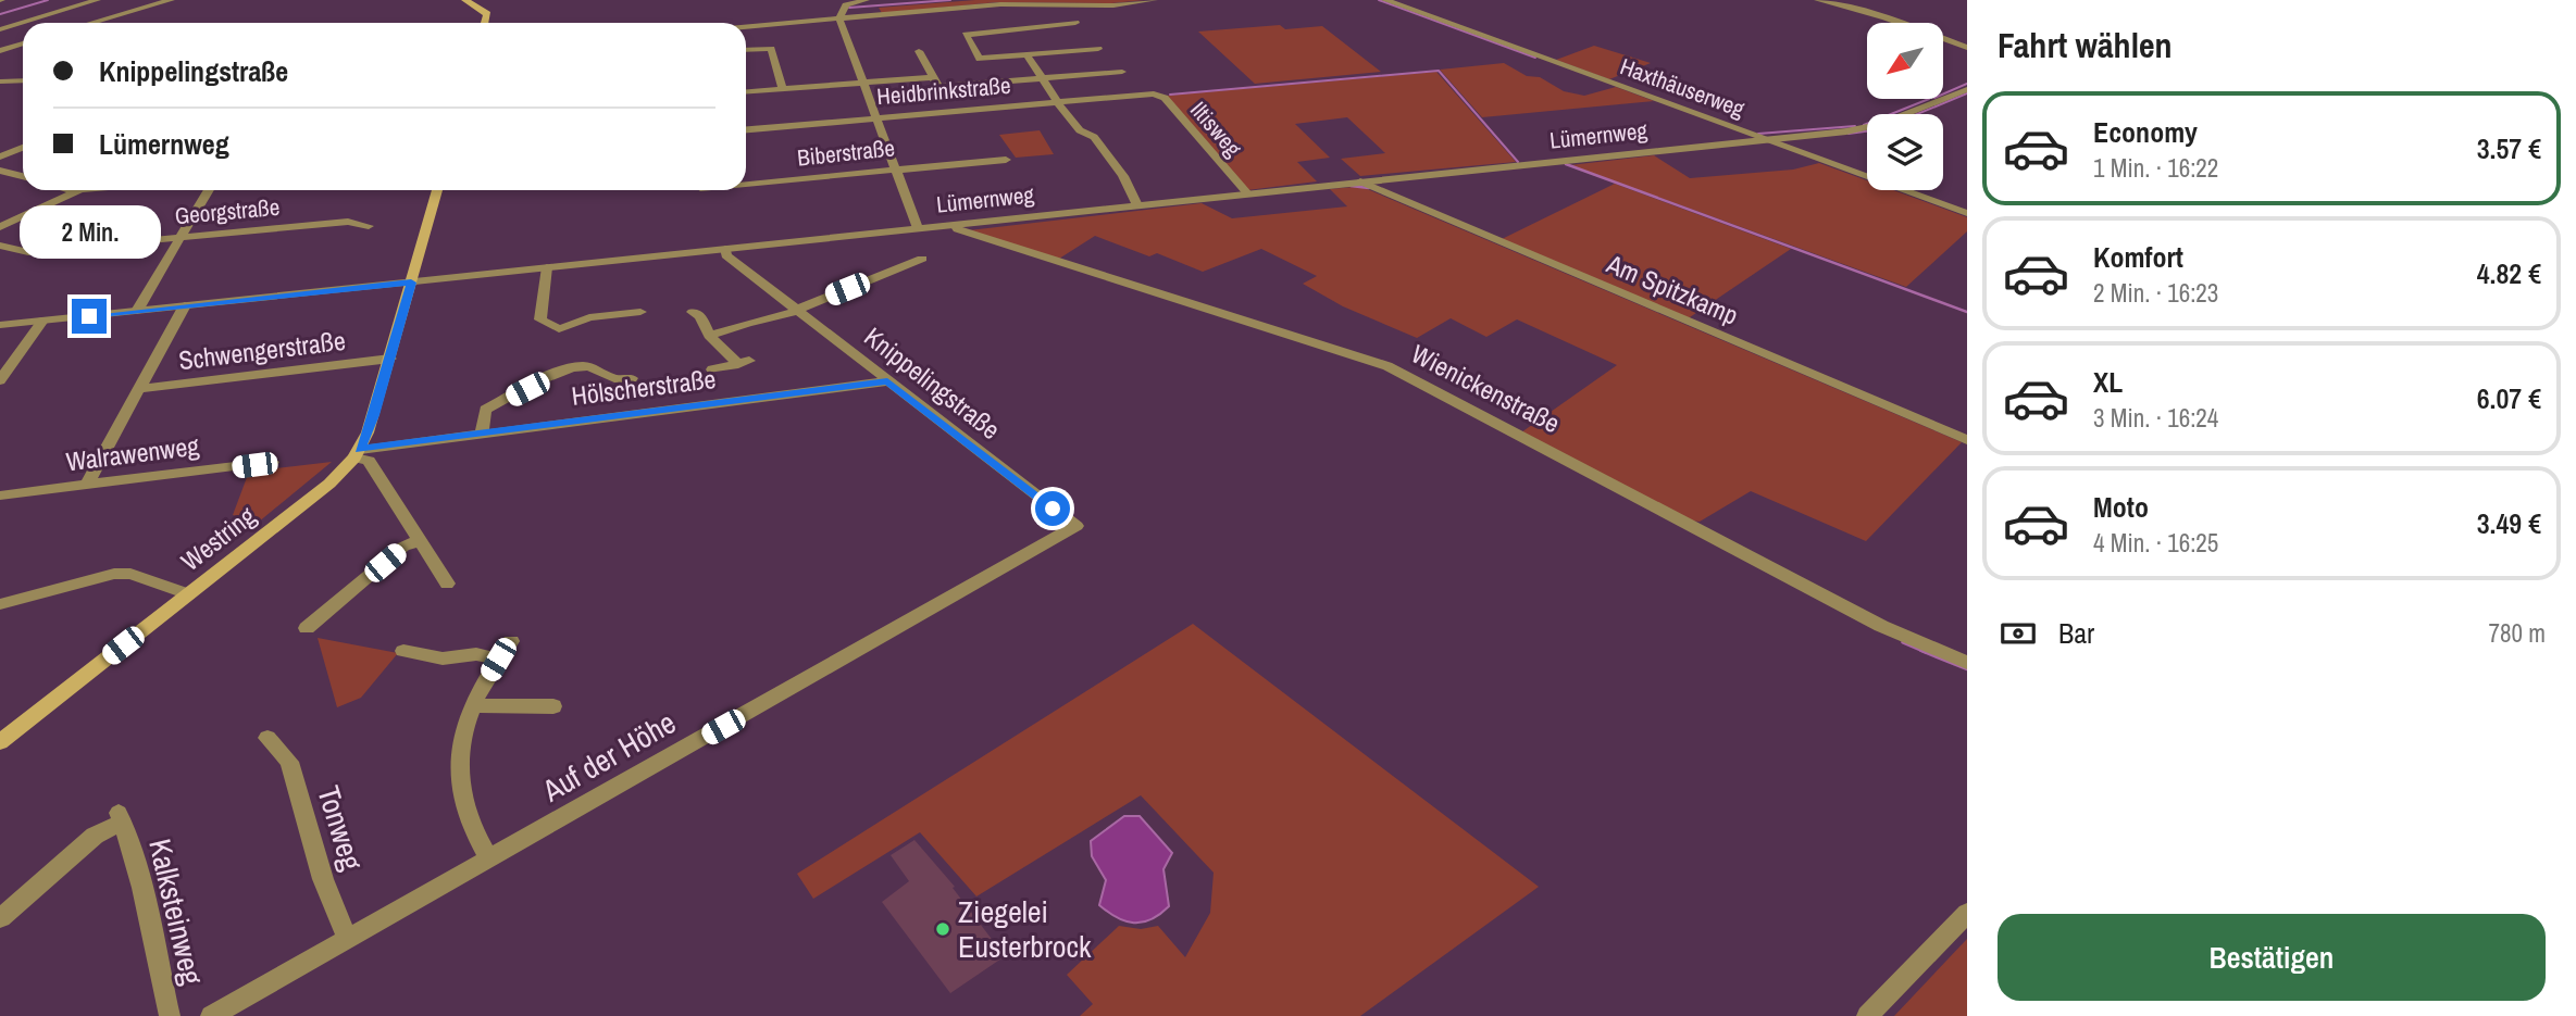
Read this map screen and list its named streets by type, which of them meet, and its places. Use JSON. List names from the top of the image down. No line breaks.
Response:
{"streets":{"main road":["Westring"],"street":["Haxthäuserweg","Heidbrinkstraße","Iltisweg","Lümernweg","Biberstraße","Georgstraße","Am Spitzkamp","Schwengerstraße","Knippelingstraße","Hölscherstraße","Wienickenstraße","Walrawenweg","Auf der Höhe","Tonweg","Kalksteinweg"]},"crossings":[["Haxthäuserweg","Lümernweg"],["Heidbrinkstraße","Iltisweg"],["Iltisweg","Lümernweg"],["Lümernweg","Am Spitzkamp"],["Lümernweg","Knippelingstraße"],["Lümernweg","Wienickenstraße"],["Lümernweg","Westring"],["Schwengerstraße","Westring"],["Knippelingstraße","Hölscherstraße"],["Knippelingstraße","Auf der Höhe"],["Hölscherstraße","Westring"],["Auf der Höhe","Tonweg"]],"places":["Ziegelei Eusterbrock"],"north":"bottom left","page":{"heading":"Fahrt wählen","banner":["Knippelingstraße","Lümernweg"],"list":[{"name":"Economy","note":"1 Min. · 16:22","value":"3.57 €"},{"name":"Komfort","note":"2 Min. · 16:23","value":"4.82 €"},{"name":"XL","note":"3 Min. · 16:24","value":"6.07 €"},{"name":"Moto","note":"4 Min. · 16:25","value":"3.49 €"}],"bubble":"2 Min.","pay":["Bar","780 m"],"buttons":"Bestätigen"}}
